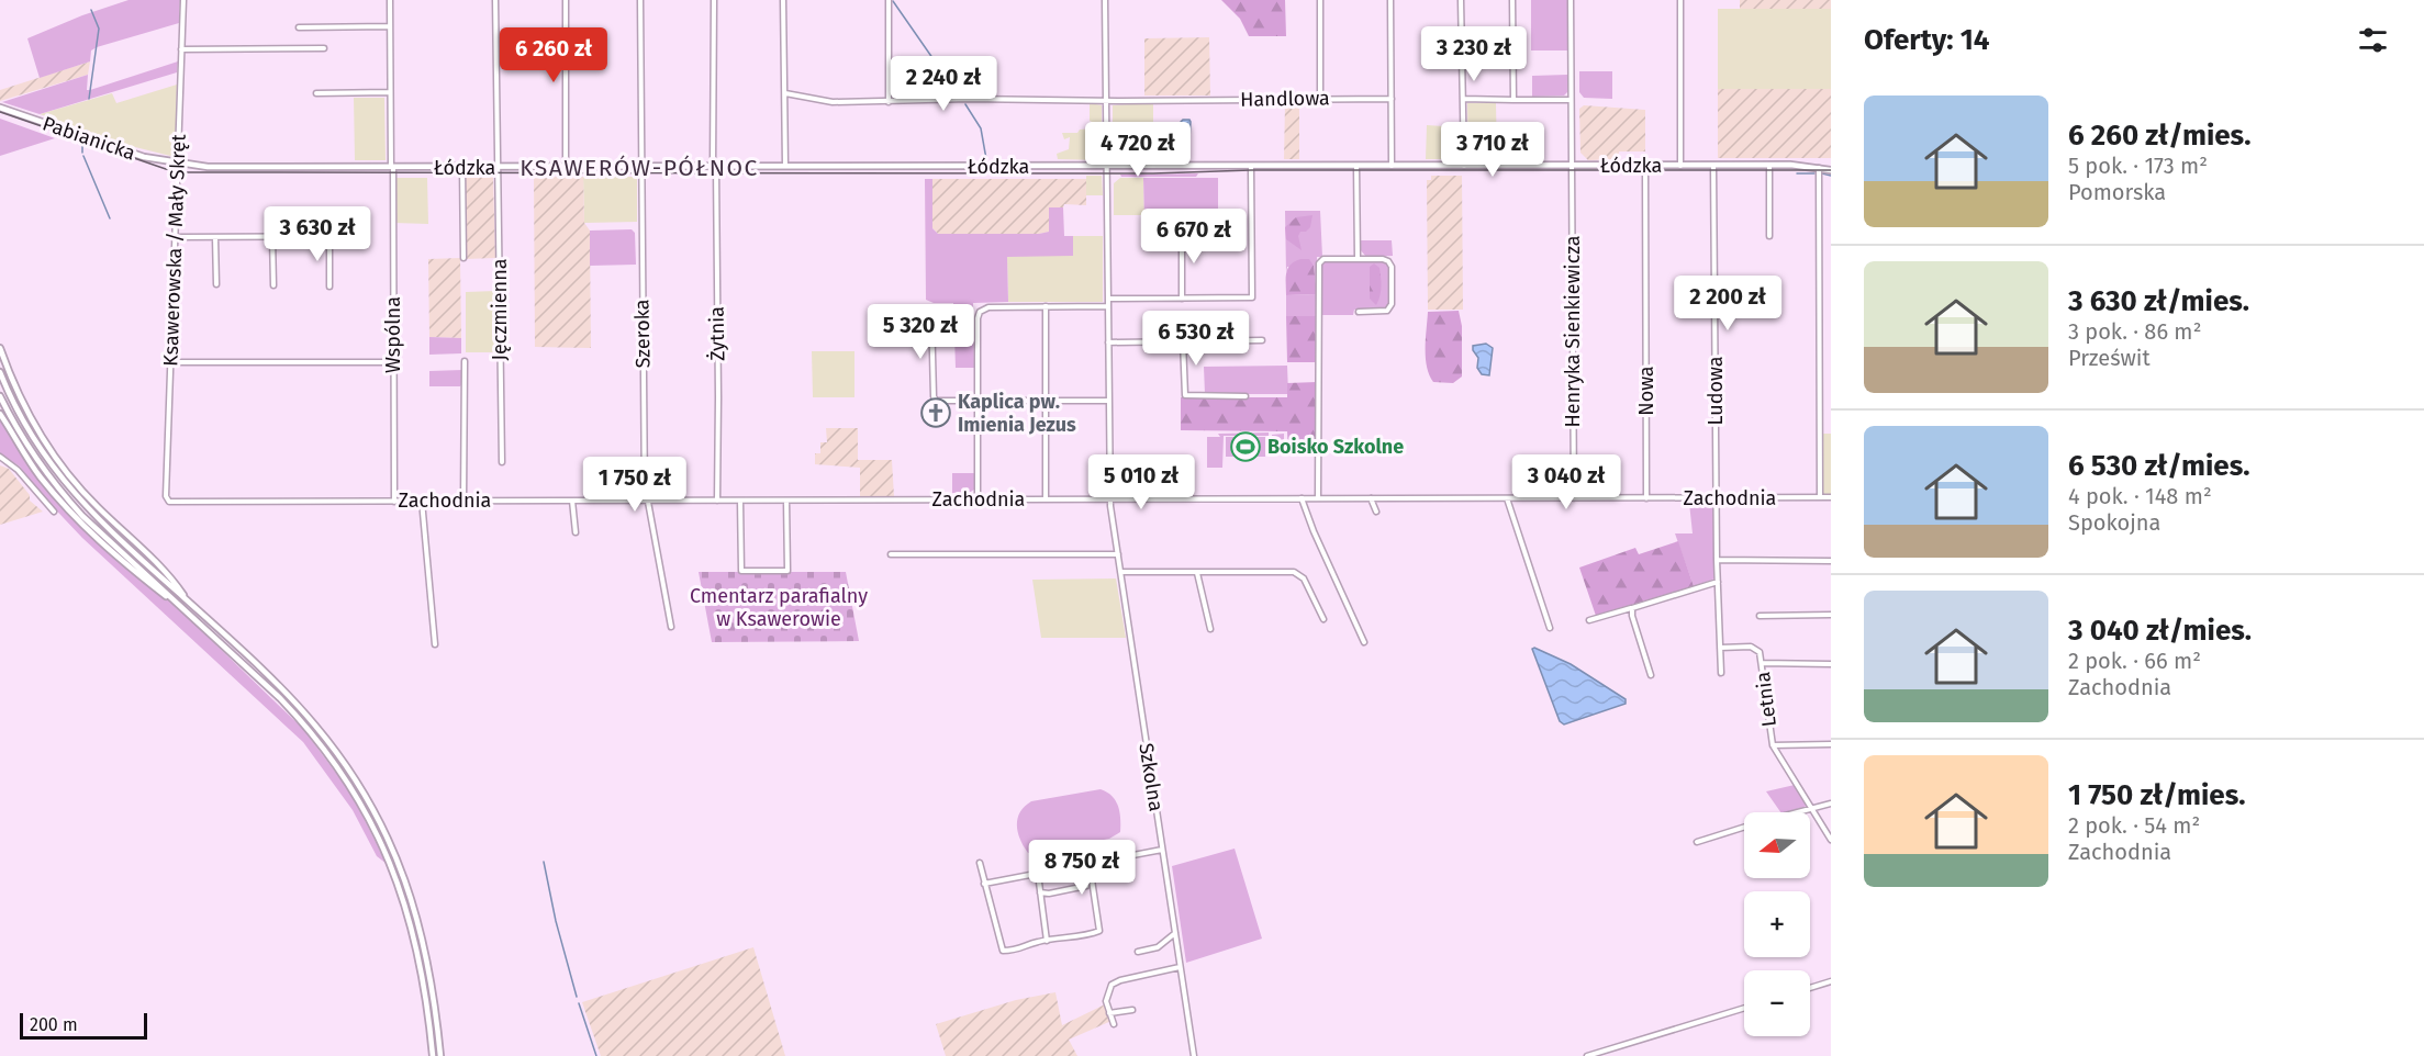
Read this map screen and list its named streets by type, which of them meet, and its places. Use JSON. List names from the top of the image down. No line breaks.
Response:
{"streets":{"main road":["Pabianicka","Łódzka"],"street":["Handlowa","Ksawerowska / Mały Skręt","Jęczmienna","Henryka Sienkiewicza","Szeroka","Żytnia","Wspólna","Nowa","Ludowa","Zachodnia","Letnia","Szkolna"]},"crossings":[["Handlowa","Szkolna"],["Pabianicka","Łódzka"],["Pabianicka","Ksawerowska / Mały Skręt"],["Łódzka","Ksawerowska / Mały Skręt"],["Łódzka","Jęczmienna"],["Łódzka","Henryka Sienkiewicza"],["Łódzka","Szeroka"],["Łódzka","Żytnia"],["Łódzka","Wspólna"],["Łódzka","Nowa"],["Łódzka","Ludowa"],["Łódzka","Szkolna"],["Ksawerowska / Mały Skręt","Zachodnia"],["Henryka Sienkiewicza","Zachodnia"],["Szeroka","Zachodnia"],["Żytnia","Zachodnia"],["Wspólna","Zachodnia"],["Nowa","Zachodnia"],["Ludowa","Zachodnia"],["Zachodnia","Szkolna"]],"districts":["KSAWERÓW-PÓŁNOC"],"parks":["Cmentarz parafialny w Ksawerowie"],"places":{"church":["Kaplica pw. Imienia Jezus"],"sports":["Boisko Szkolne"]},"scale_bar":"200 m","north":"left","page":{"heading":"Oferty: 14","price":["3 230 zł","6 260 zł","2 240 zł","4 720 zł","3 710 zł","3 630 zł","6 670 zł","2 200 zł","5 320 zł","6 530 zł","5 010 zł","3 040 zł","1 750 zł","8 750 zł"],"list":[{"name":"6 260 zł/mies.","note":"5 pok. · 173 m² · Pomorska"},{"name":"3 630 zł/mies.","note":"3 pok. · 86 m² · Prześwit"},{"name":"6 530 zł/mies.","note":"4 pok. · 148 m² · Spokojna"},{"name":"3 040 zł/mies.","note":"2 pok. · 66 m² · Zachodnia"},{"name":"1 750 zł/mies.","note":"2 pok. · 54 m² · Zachodnia"}],"map_buttons":["+","−"],"scale":"200 m"}}
